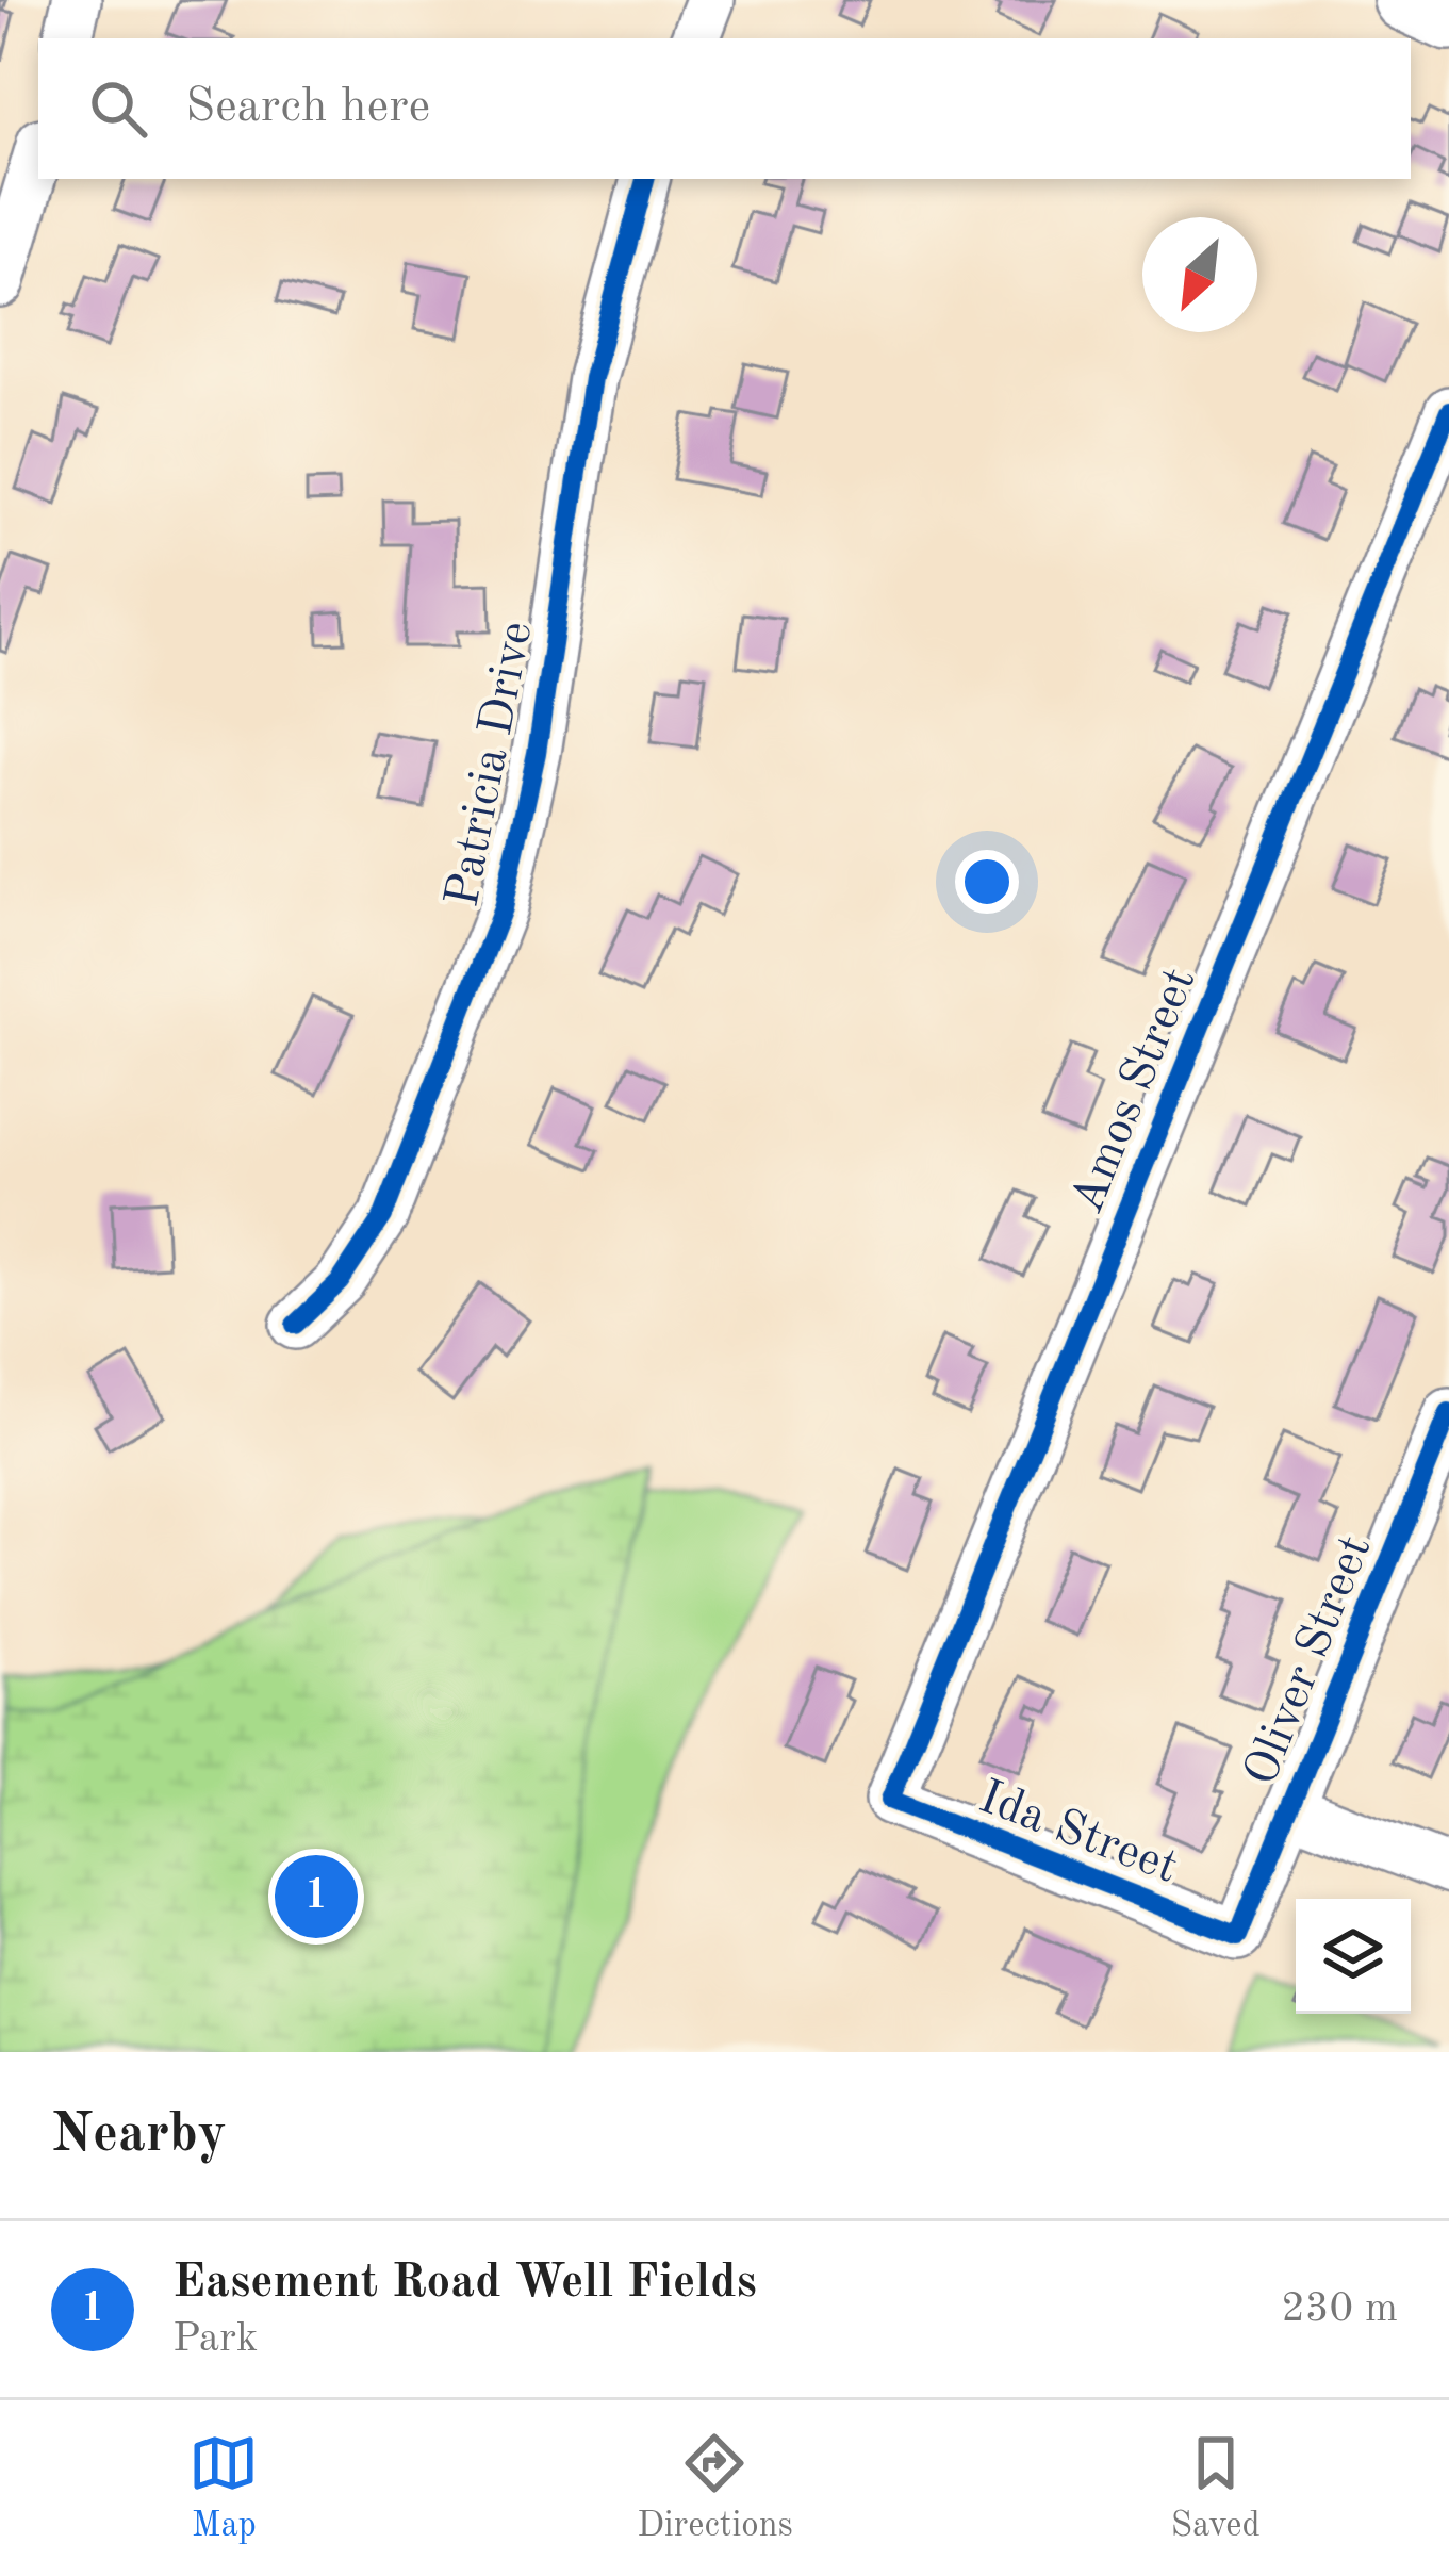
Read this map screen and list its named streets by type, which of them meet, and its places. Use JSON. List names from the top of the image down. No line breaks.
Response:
{"streets":{"street":["Patricia Drive","Amos Street","Oliver Street","Ida Street"]},"crossings":[["Amos Street","Ida Street"],["Oliver Street","Ida Street"]],"north":"bottom left","page":{"search":"Search here","pins":"1","heading":"Nearby","list":[{"mark":"1","name":"Easement Road Well Fields","note":"Park","value":"230 m"}],"nav":["Map","Directions","Saved"]}}
